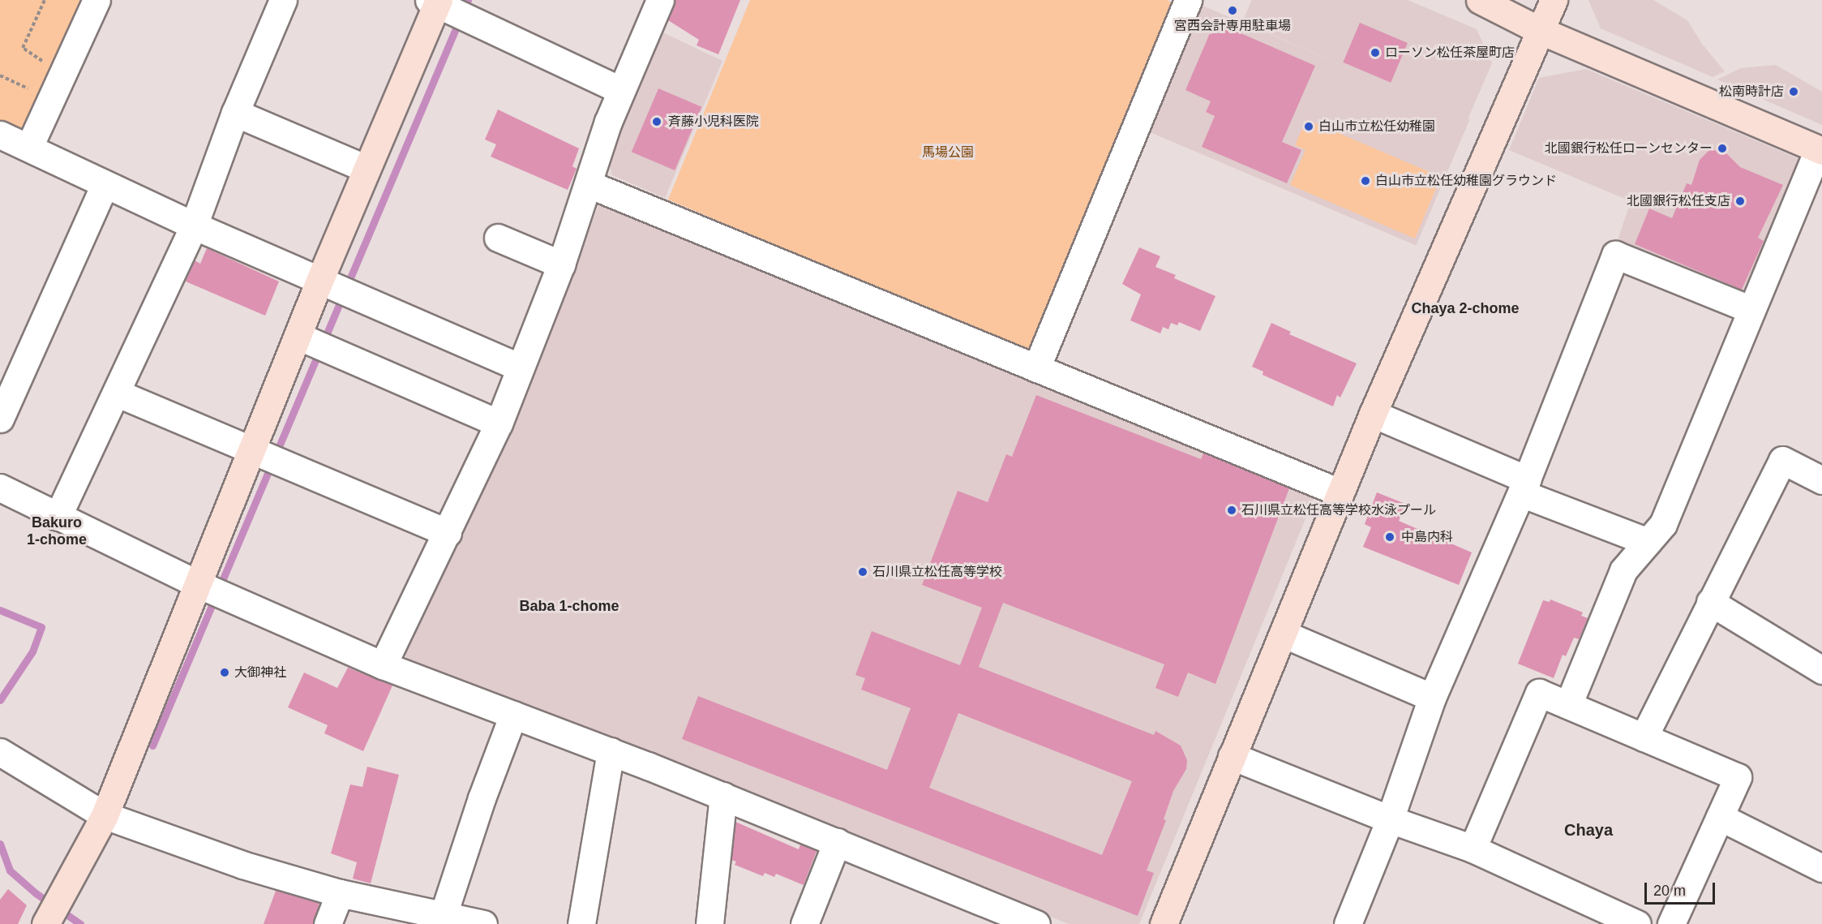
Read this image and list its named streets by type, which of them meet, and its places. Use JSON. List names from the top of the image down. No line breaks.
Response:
{"districts":["Chaya 2-chome","Bakuro 1-chome","Baba 1-chome","Chaya"],"parks":["馬場公園"],"places":["宮西会計専用駐車場","ローソン松任茶屋町店","松南時計店","斉藤小児科医院","白山市立松任幼稚園","北國銀行松任ローンセンター","白山市立松任幼稚園グラウンド","北國銀行松任支店","石川県立松任高等学校水泳プール","中島内科","石川県立松任高等学校","大御神社"],"scale_bar":"20 m"}
